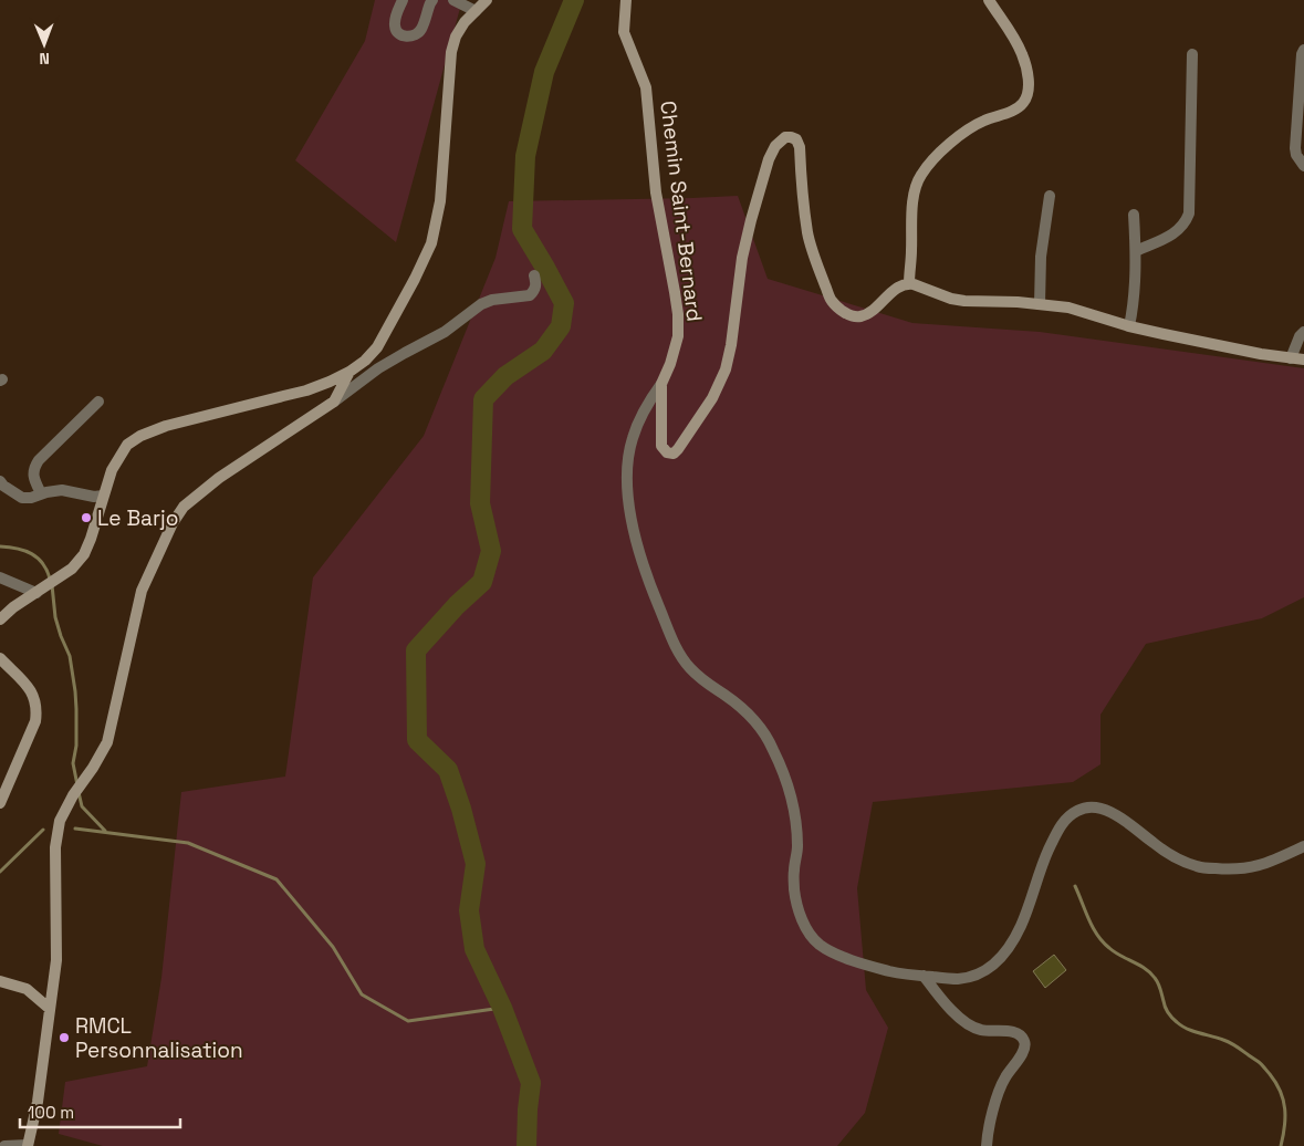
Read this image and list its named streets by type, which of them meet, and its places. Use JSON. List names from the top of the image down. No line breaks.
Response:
{"streets":{"street":["Chemin Saint-Bernard"]},"places":["Le Barjo","RMCL Personnalisation"],"scale_bar":"100 m","north":"bottom"}
